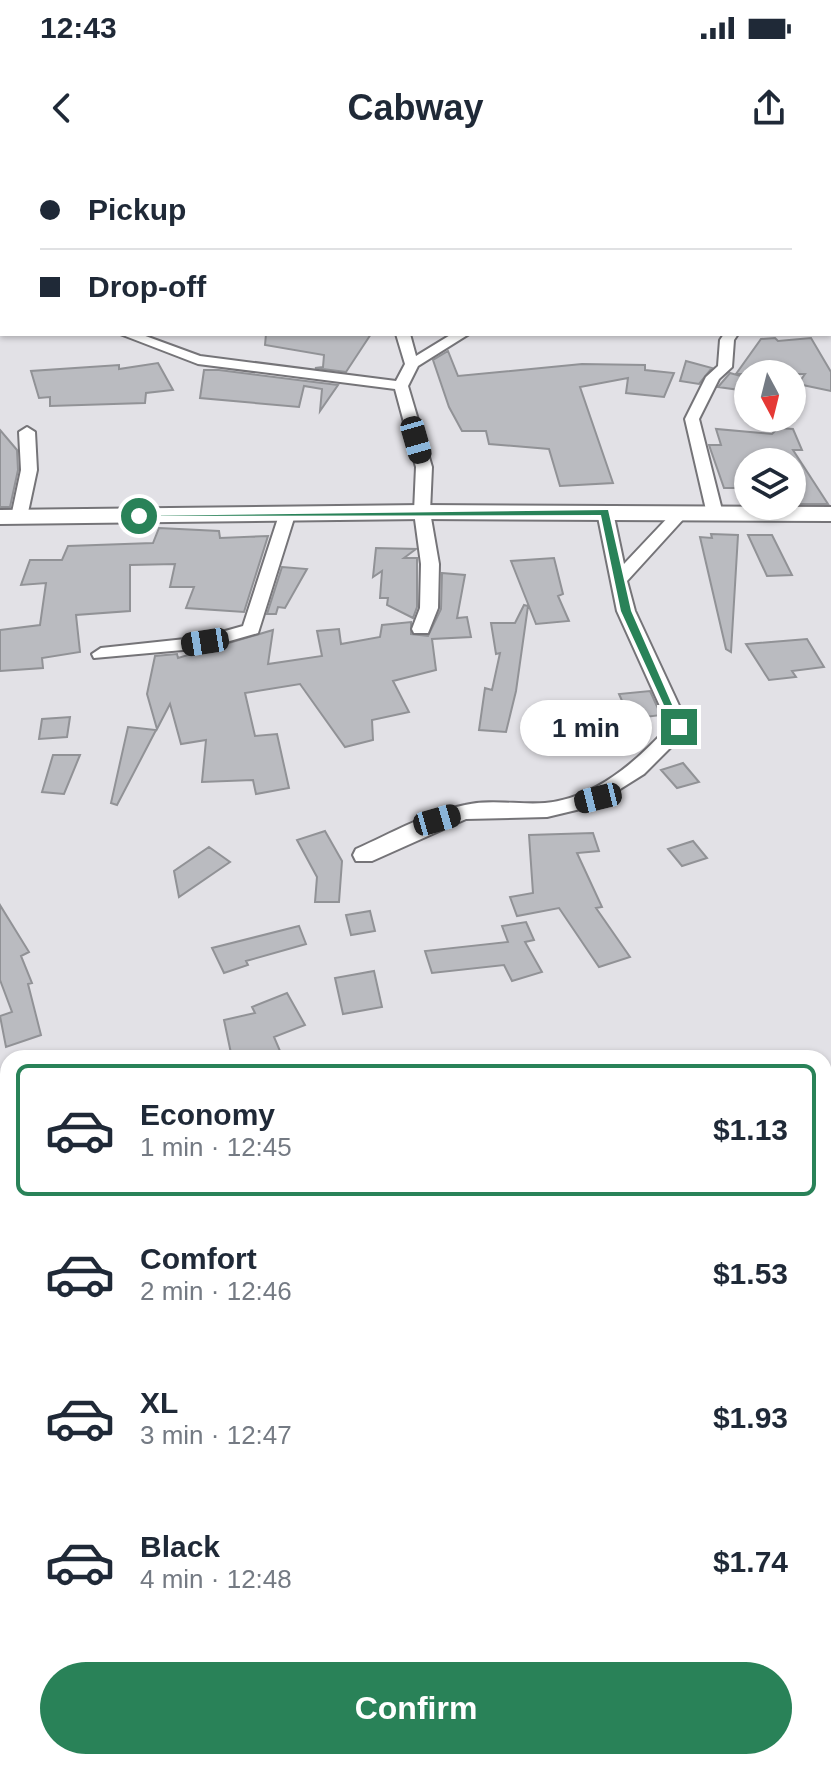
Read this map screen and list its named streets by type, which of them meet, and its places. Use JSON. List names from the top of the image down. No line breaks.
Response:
{"north":"bottom","page":{"status":"12:43","header":"Cabway","banner":["Pickup","Drop-off"],"bubble":"1 min","list":[{"name":"Economy","note":"1 min · 12:45","value":"$1.13"},{"name":"Comfort","note":"2 min · 12:46","value":"$1.53"},{"name":"XL","note":"3 min · 12:47","value":"$1.93"},{"name":"Black","note":"4 min · 12:48","value":"$1.74"}],"buttons":"Confirm"}}
